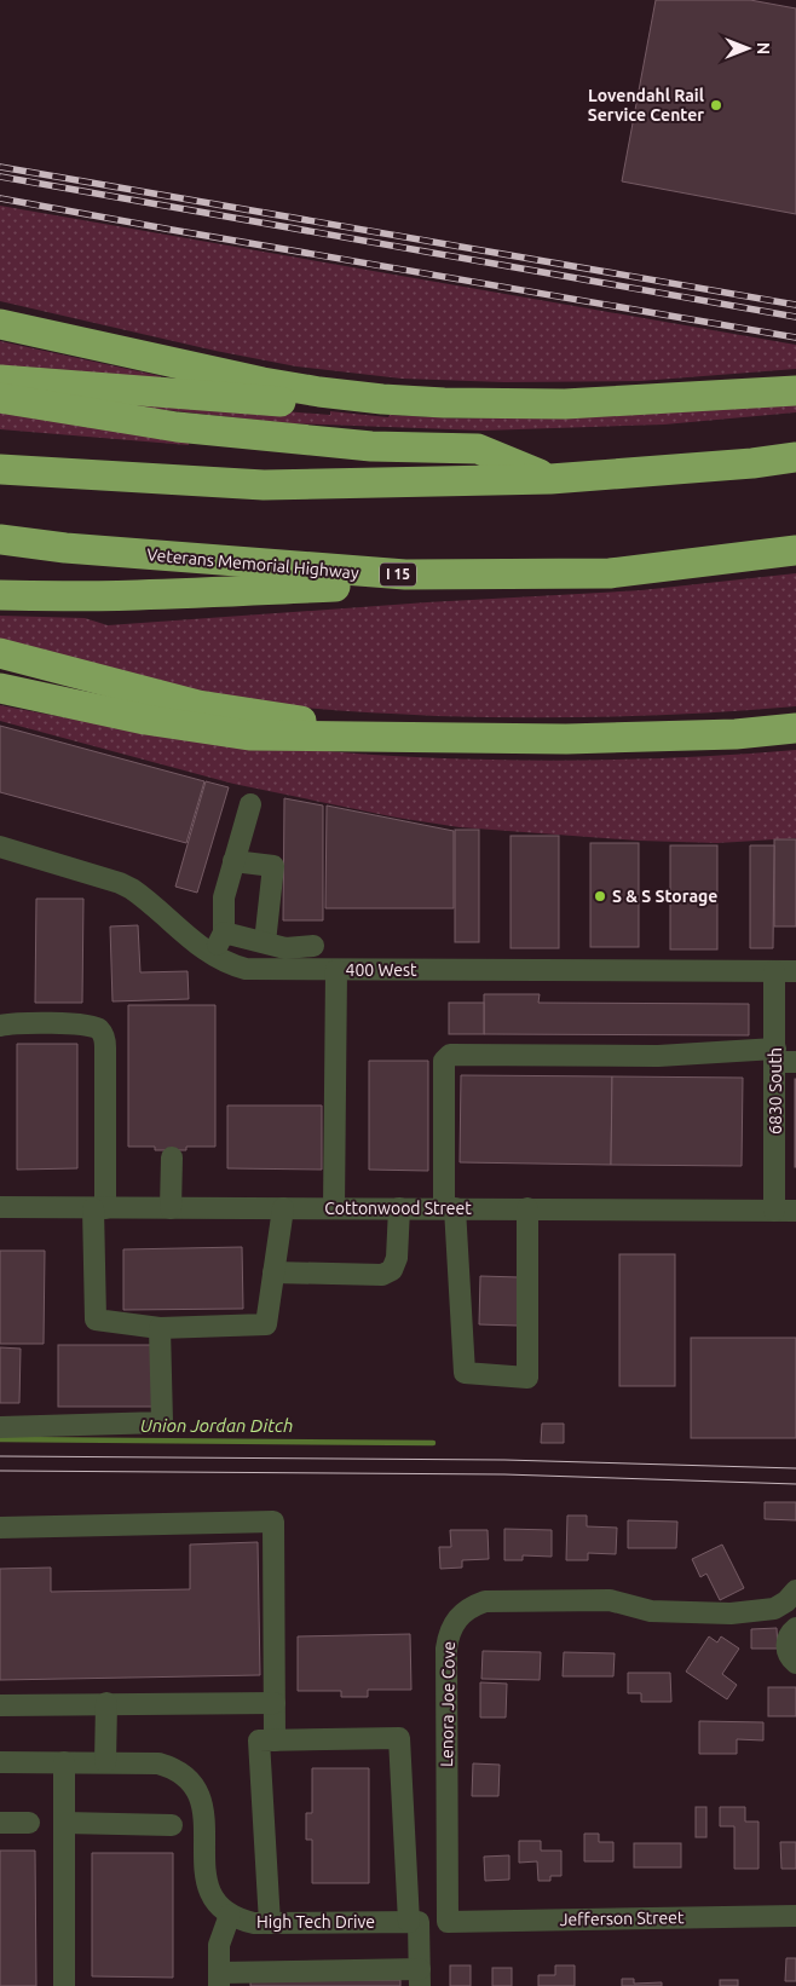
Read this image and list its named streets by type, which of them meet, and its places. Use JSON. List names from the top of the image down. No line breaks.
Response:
{"streets":{"highway":["Veterans Memorial Highway","I 15"],"street":["400 West","6830 South","Cottonwood Street","Lenora Joe Cove","Jefferson Street","High Tech Drive"]},"crossings":[["400 West","6830 South"],["6830 South","Cottonwood Street"],["Lenora Joe Cove","Jefferson Street"]],"water":["Union Jordan Ditch"],"places":["Lovendahl Rail Service Center","S & S Storage"],"north":"right"}
